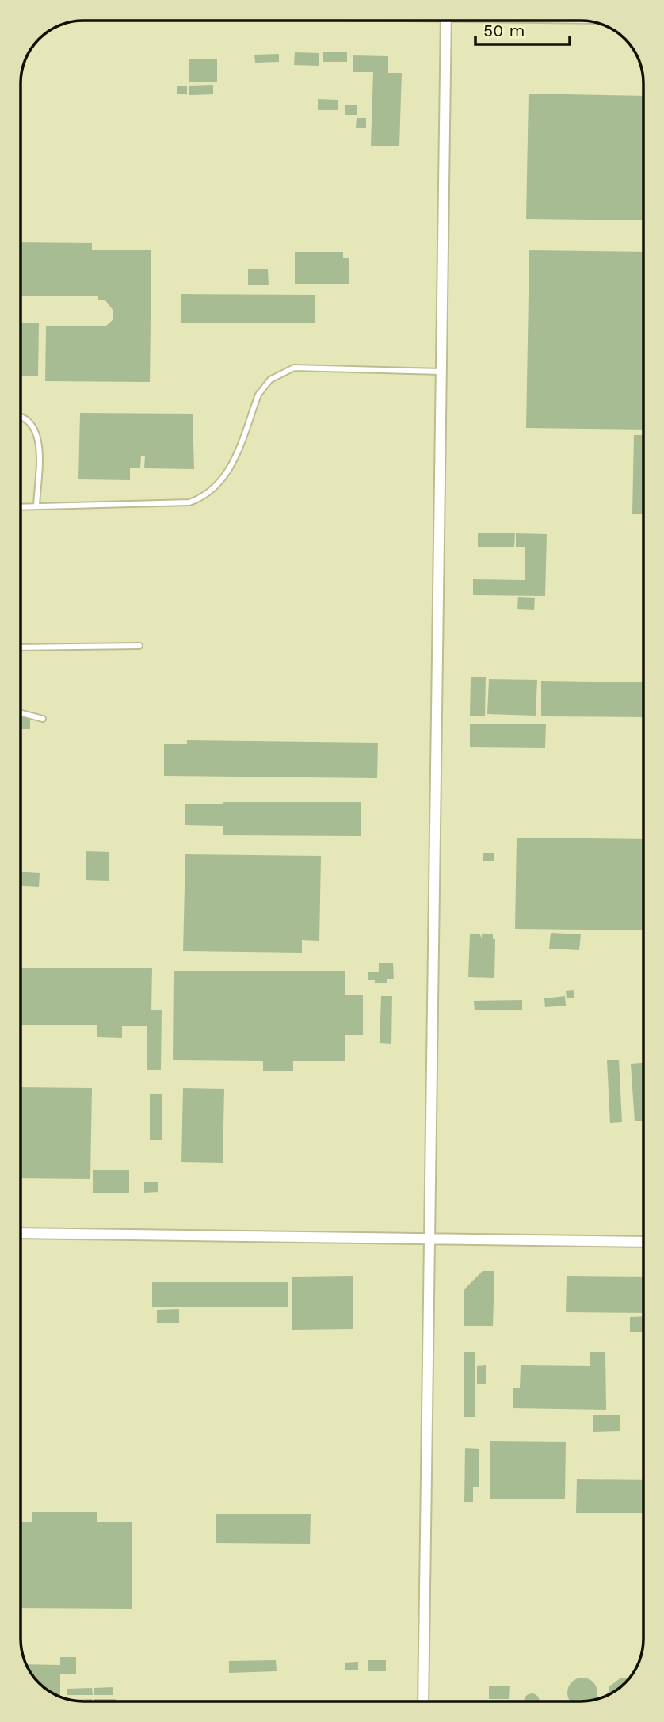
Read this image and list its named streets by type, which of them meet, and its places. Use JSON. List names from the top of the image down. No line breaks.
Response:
{"scale_bar":"50 m"}
